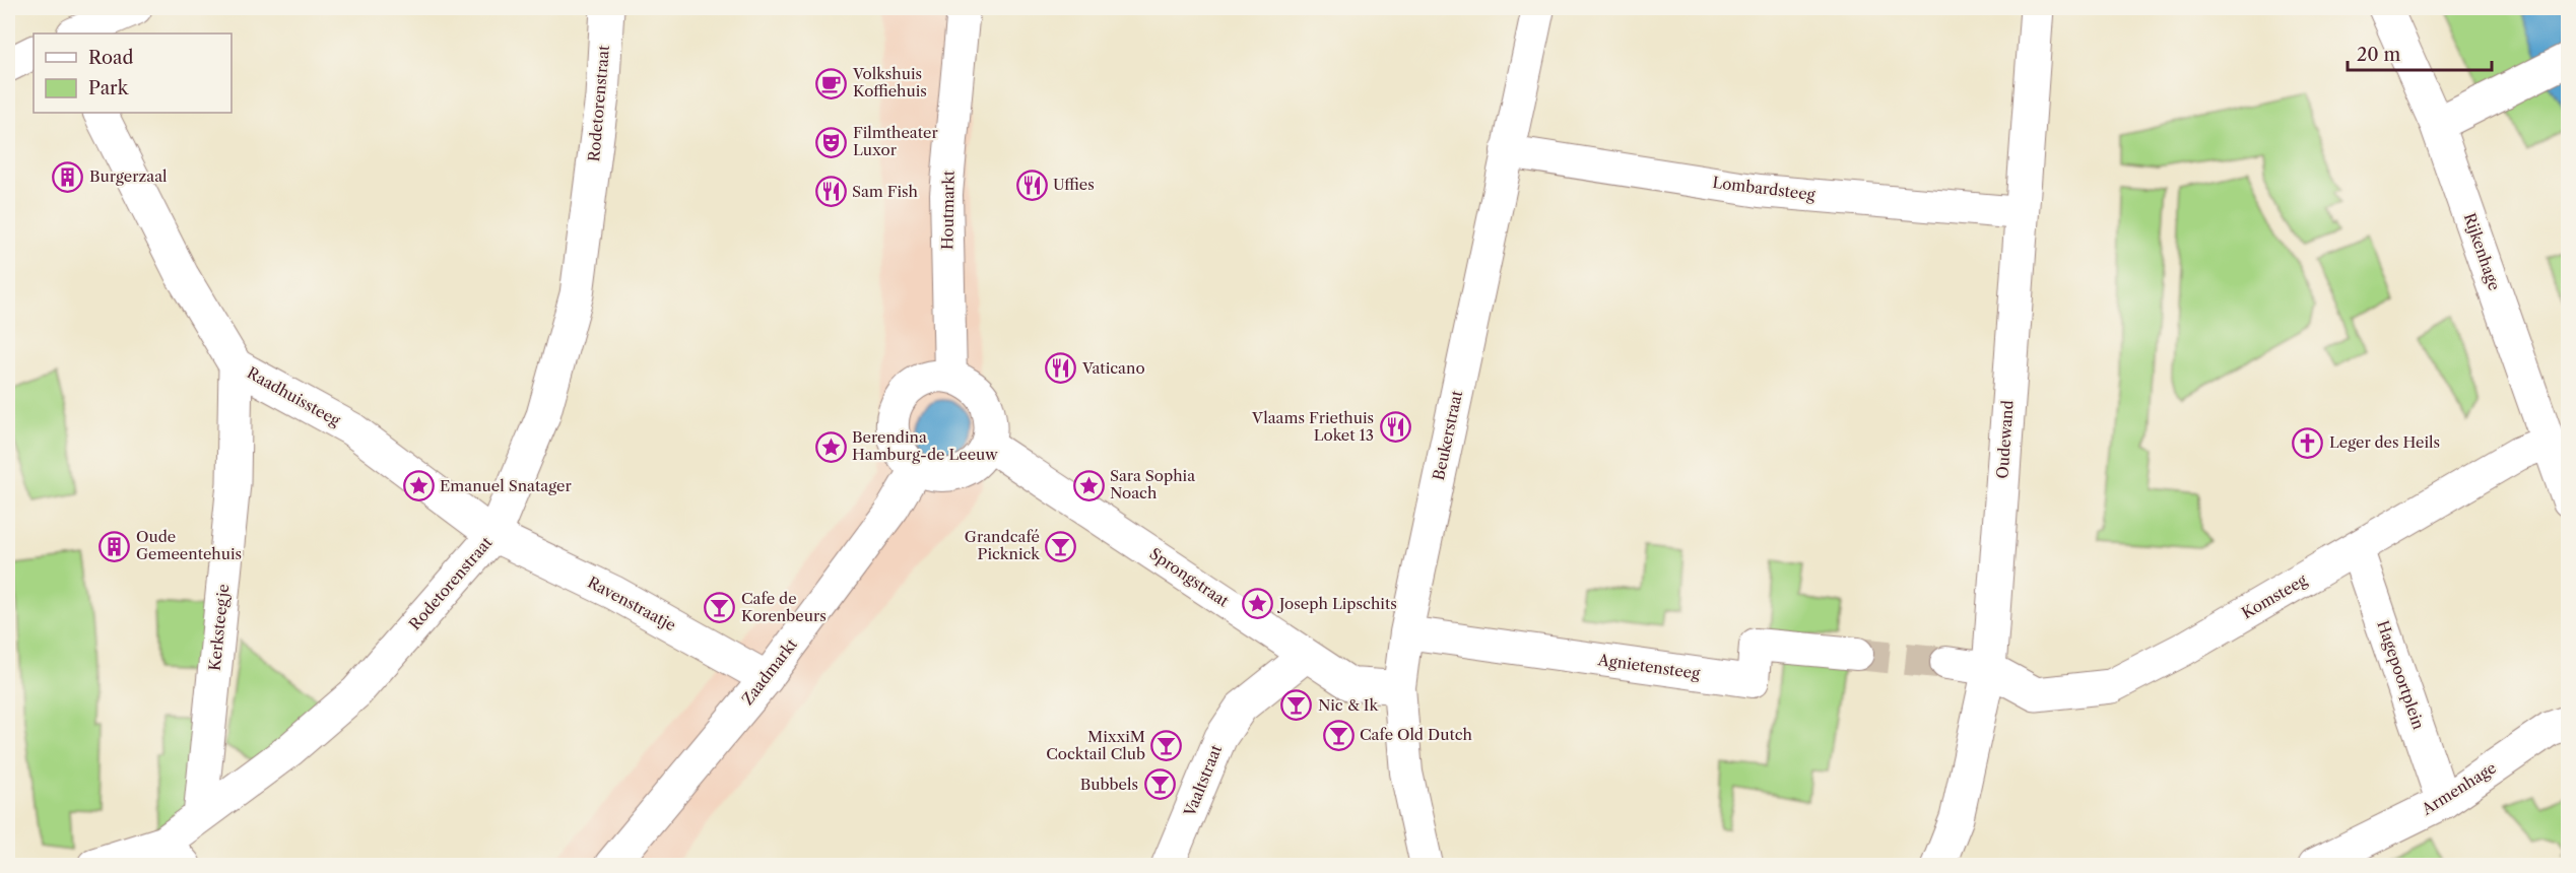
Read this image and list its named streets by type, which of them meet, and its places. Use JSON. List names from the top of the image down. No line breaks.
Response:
{"streets":{"street":["Rodetorenstraat","Lombardsteeg","Houtmarkt","Rijkenhage","Raadhuissteeg","Beukerstraat","Oudewand","Sprongstraat","Komsteeg","Ravenstraatje","Kerksteegje","Agnietensteeg","Zaadmarkt","Hagepoortplein","Vaaltstraat","Armenhage"]},"crossings":[["Rodetorenstraat","Raadhuissteeg"],["Rodetorenstraat","Ravenstraatje"],["Rodetorenstraat","Kerksteegje"],["Lombardsteeg","Beukerstraat"],["Lombardsteeg","Oudewand"],["Houtmarkt","Sprongstraat"],["Houtmarkt","Zaadmarkt"],["Rijkenhage","Komsteeg"],["Raadhuissteeg","Ravenstraatje"],["Raadhuissteeg","Kerksteegje"],["Beukerstraat","Sprongstraat"],["Beukerstraat","Agnietensteeg"],["Oudewand","Komsteeg"],["Sprongstraat","Zaadmarkt"],["Sprongstraat","Vaaltstraat"],["Komsteeg","Hagepoortplein"],["Ravenstraatje","Zaadmarkt"],["Hagepoortplein","Armenhage"]],"places":{"cafe":["Volkshuis Koffiehuis"],"theatre":["Filmtheater Luxor"],"building":["Burgerzaal","Oude Gemeentehuis"],"restaurant":["Uffies","Sam Fish","Vaticano","Vlaams Friethuis Loket 13"],"church":["Leger des Heils"],"place":["Berendina Hamburg-de Leeuw","Sara Sophia Noach","Emanuel Snatager","Joseph Lipschits"],"bar":["Grandcafé Picknick","Cafe de Korenbeurs","Nic & Ik","Cafe Old Dutch","MixxiM Cocktail Club","Bubbels"]},"legend":["Road","Park"],"scale_bar":"20 m"}
